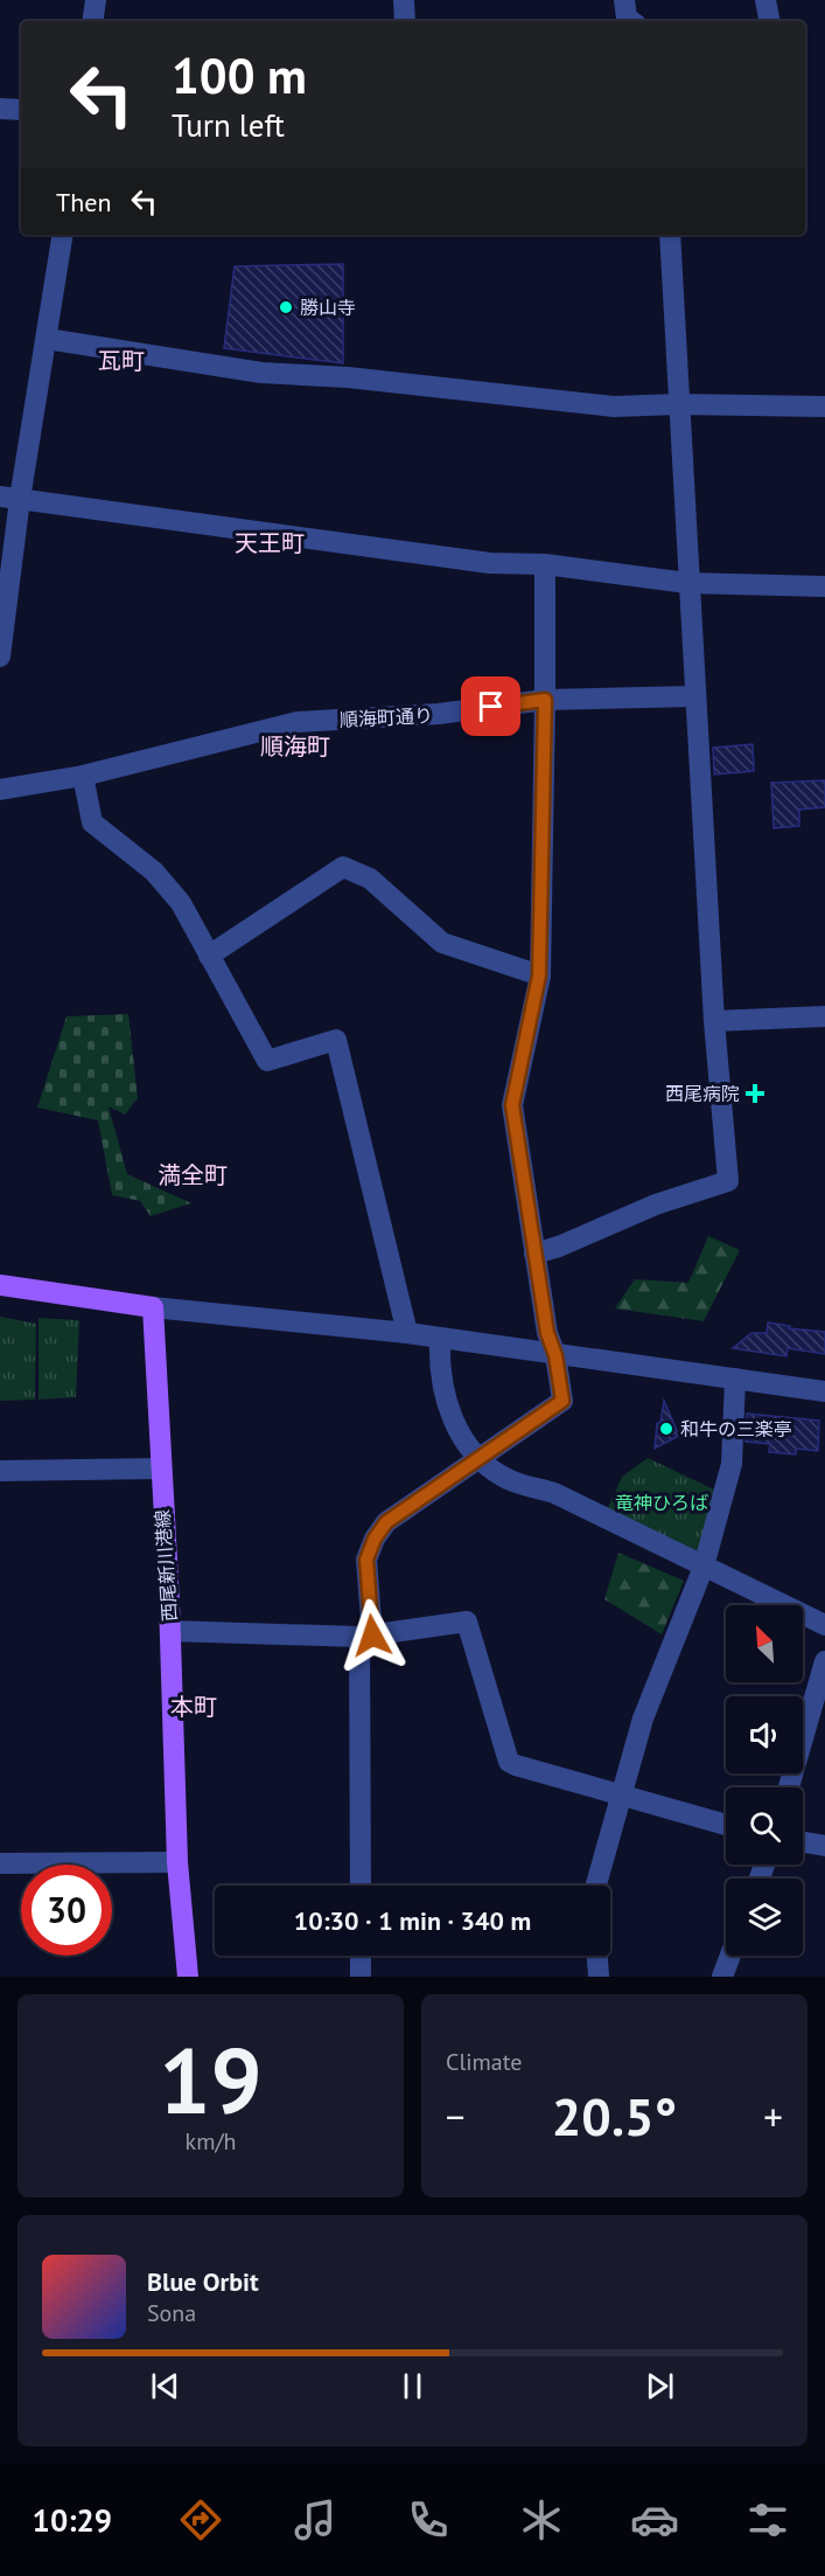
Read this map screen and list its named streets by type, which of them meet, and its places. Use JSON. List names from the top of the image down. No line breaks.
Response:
{"streets":{"main road":["西尾新川港線"],"street":["順海町通り"]},"districts":["瓦町","天王町","順海町","満全町","本町"],"parks":["竜神ひろば"],"places":{"other":["勝山寺","和牛の三楽亭"],"health":["西尾病院"]},"north":"top left","page":{"turn":["100 m","Turn left"],"then":"Then","limit":"30","trip":"10:30 · 1 min · 340 m","tile":[["19","km/h"],"Climate"],"heat":["−","20.5°","+"],"song":["Blue Orbit","Sona"],"tabs":"10:29"}}
